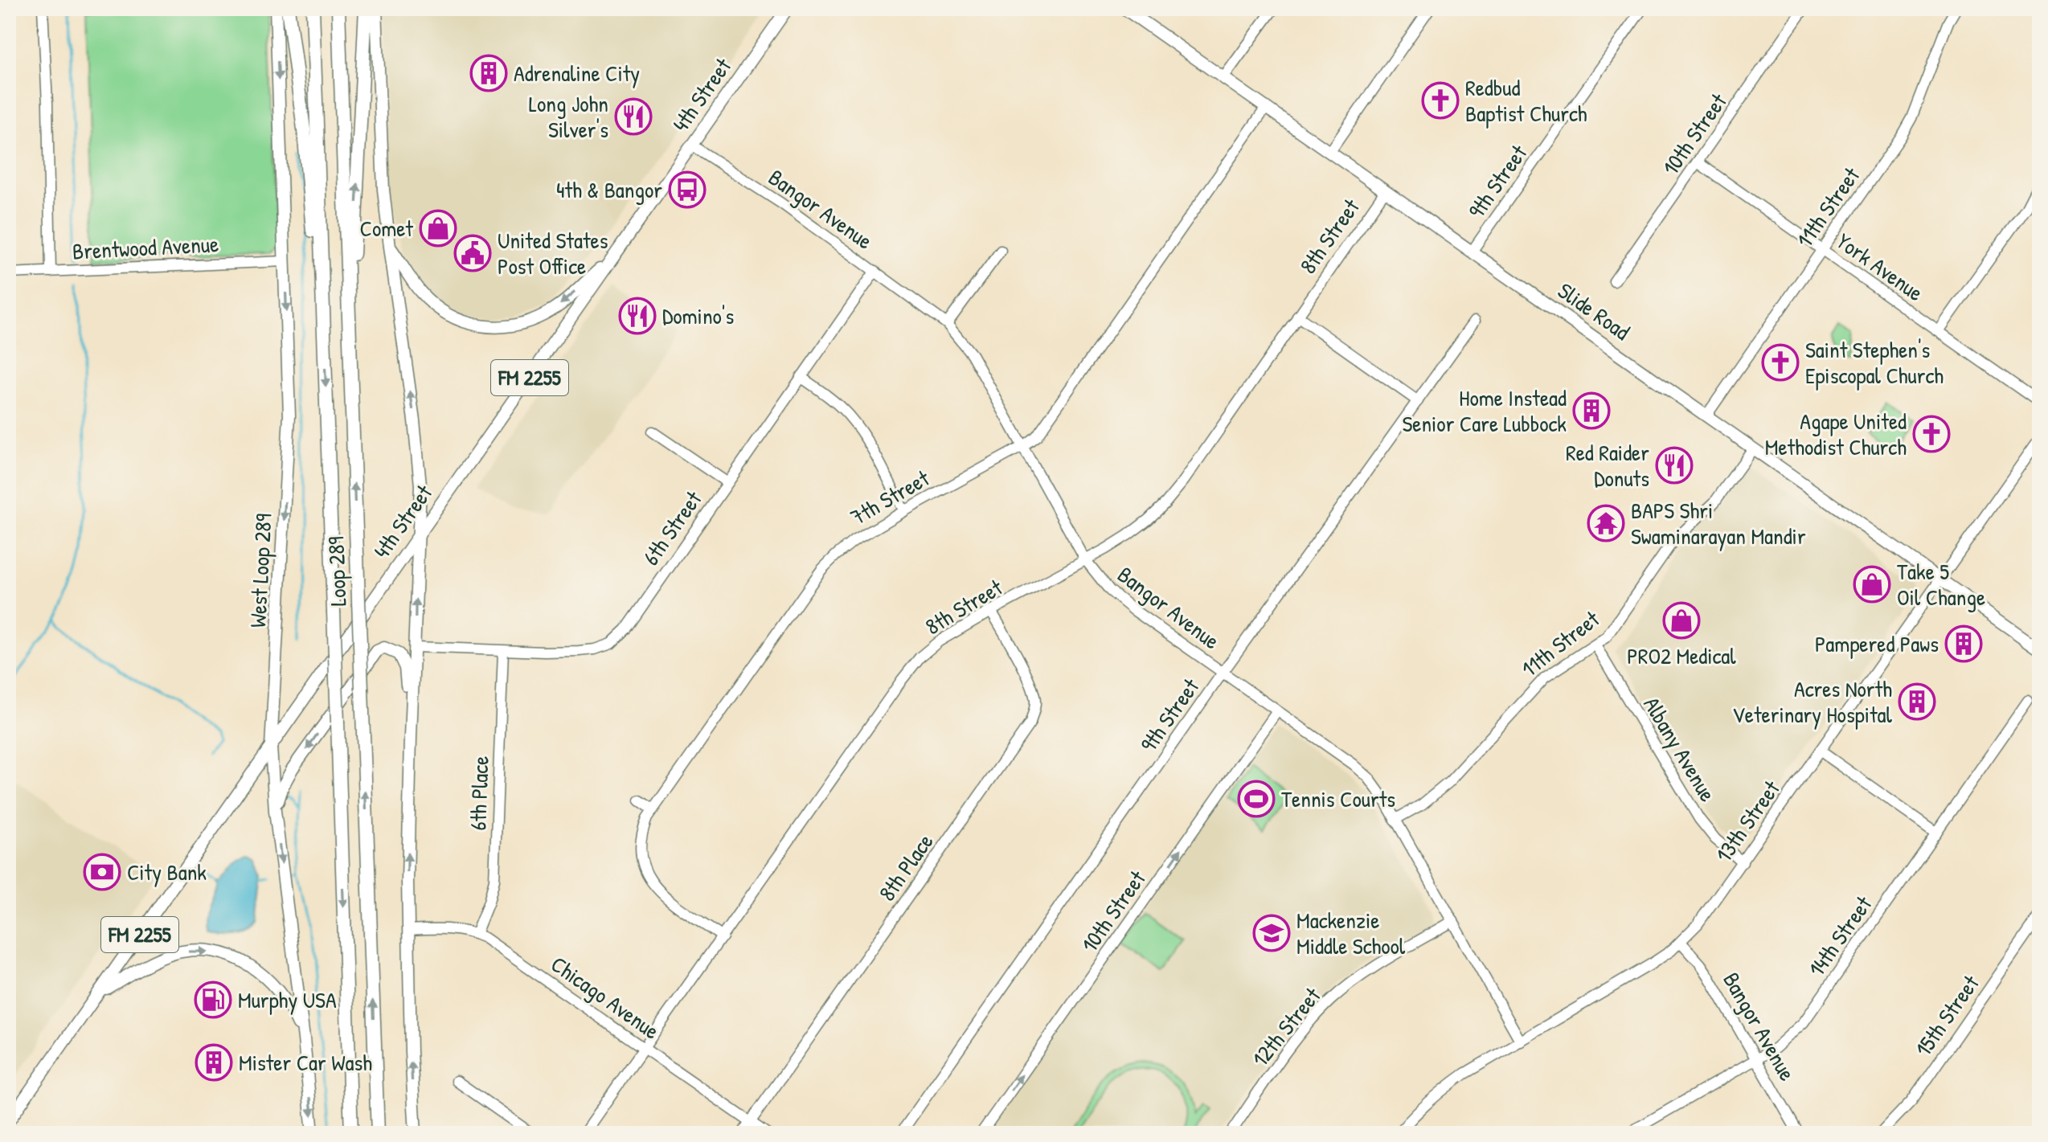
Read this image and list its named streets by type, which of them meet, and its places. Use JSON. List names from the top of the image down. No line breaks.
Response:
{"streets":{"highway":["Loop 289"],"main road":["4th Street","Slide Road","FM 2255","West Loop 289"],"street":["10th Street","9th Street","11th Street","Bangor Avenue","8th Street","Brentwood Avenue","York Avenue","7th Street","6th Street","Albany Avenue","6th Place","13th Street","8th Place","14th Street","Chicago Avenue","15th Street","12th Street"]},"crossings":[["4th Street","Bangor Avenue"],["4th Street","West Loop 289"],["10th Street","Bangor Avenue"],["10th Street","York Avenue"],["9th Street","Bangor Avenue"],["9th Street","Slide Road"],["11th Street","Bangor Avenue"],["11th Street","York Avenue"],["11th Street","Slide Road"],["11th Street","Albany Avenue"],["Bangor Avenue","8th Street"],["Bangor Avenue","7th Street"],["Bangor Avenue","6th Street"],["Bangor Avenue","13th Street"],["Bangor Avenue","14th Street"],["Bangor Avenue","12th Street"],["8th Street","Slide Road"],["8th Street","7th Street"],["8th Street","8th Place"],["8th Street","Chicago Avenue"],["Brentwood Avenue","West Loop 289"],["Slide Road","7th Street"],["Slide Road","13th Street"],["6th Street","6th Place"],["Albany Avenue","13th Street"],["6th Place","Chicago Avenue"],["8th Place","Chicago Avenue"]],"one_way":["10th Street","West Loop 289"],"places":{"building":["Adrenaline City","Home Instead Senior Care Lubbock","Pampered Paws","Acres North Veterinary Hospital","Mister Car Wash"],"church":["Redbud Baptist Church","Saint Stephen's Episcopal Church","Agape United Methodist Church"],"restaurant":["Long John Silver's","Domino's","Red Raider Donuts"],"bus stop":["4th & Bangor"],"shop":["Comet","Take 5 Oil Change","PRO2 Medical"],"public building":["United States Post Office"],"temple":["BAPS Shri Swaminarayan Mandir"],"sports":["Tennis Courts"],"bank":["City Bank"],"school or university":["Mackenzie Middle School"],"fuel station":["Murphy USA"]}}
